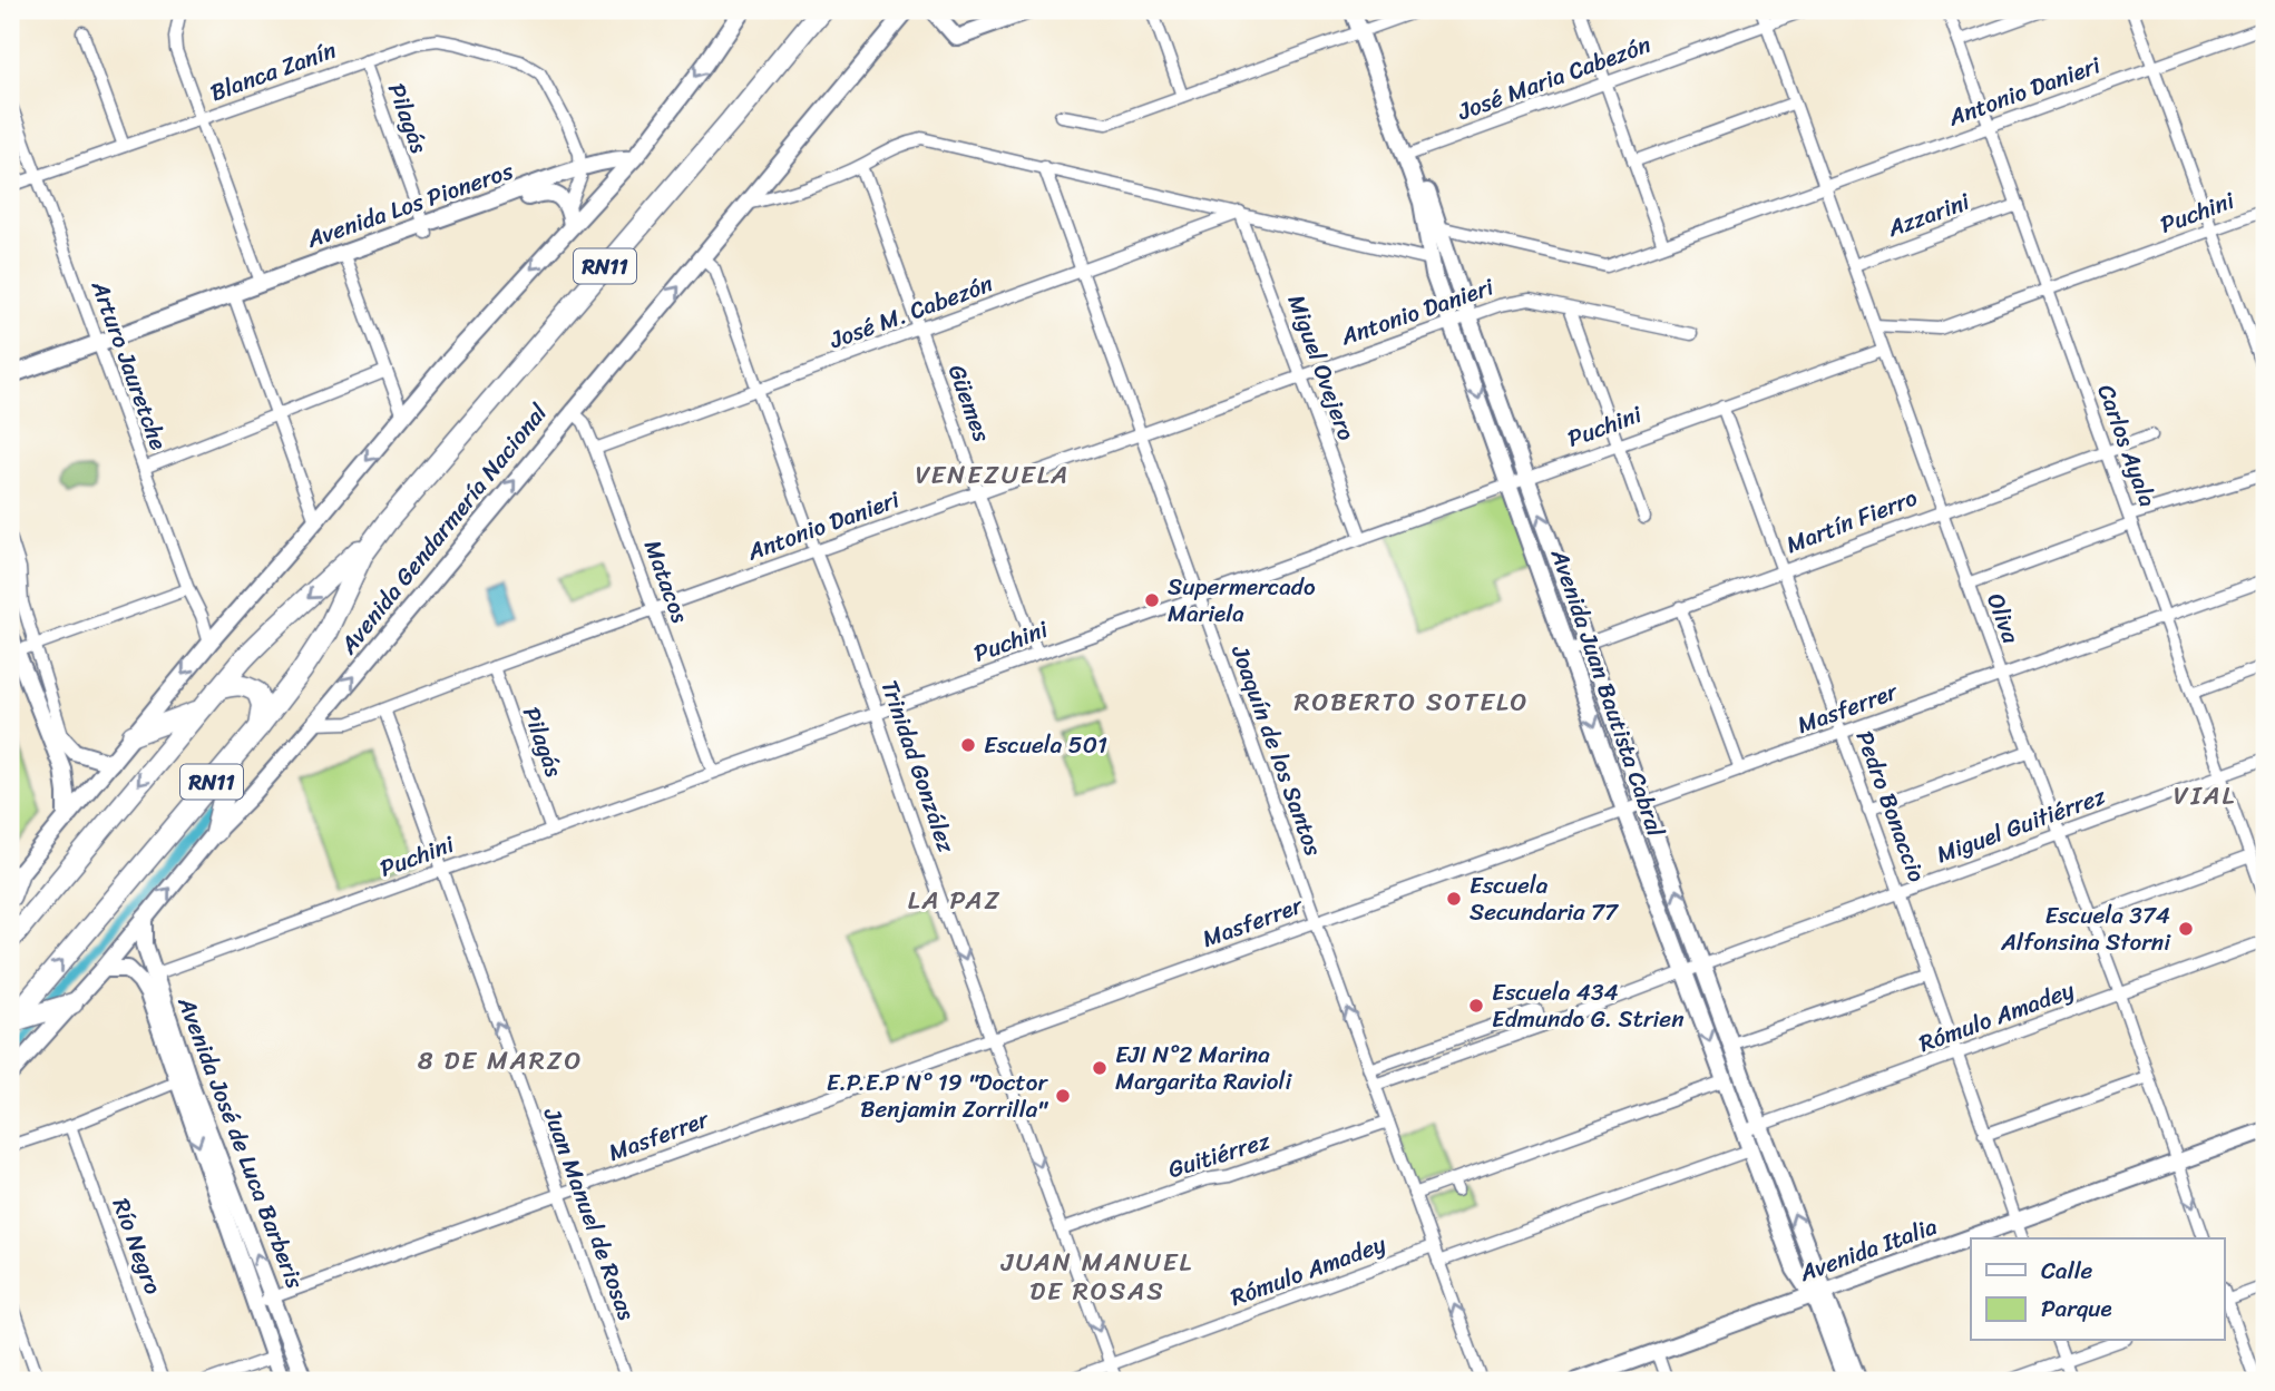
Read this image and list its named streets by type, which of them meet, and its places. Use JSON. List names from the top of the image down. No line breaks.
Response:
{"streets":{"highway":["RN11"],"main road":["Avenida Los Pioneros","Avenida Gendarmería Nacional","Avenida Juan Bautista Cabral","Avenida José de Luca Barberis","Avenida Italia"],"street":["Blanca Zanín","José Maria Cabezón","Antonio Danieri","Pilagás","Puchini","Azzarini","José M. Cabezón","Arturo Jauretche","Miguel Ovejero","Güemes","Carlos Ayala","Martín Fierro","Matacos","Oliva","Masferrer","Joaquín de los Santos","Trinidad González","Pedro Bonaccio","Miguel Guitiérrez","Rómulo Amadey","Guitiérrez","Juan Manuel de Rosas","Río Negro"]},"crossings":[["Blanca Zanín","Pilagás"],["Blanca Zanín","Avenida Los Pioneros"],["Blanca Zanín","Arturo Jauretche"],["José Maria Cabezón","Oliva"],["José Maria Cabezón","Avenida Juan Bautista Cabral"],["Antonio Danieri","Pilagás"],["Antonio Danieri","Miguel Ovejero"],["Antonio Danieri","Güemes"],["Antonio Danieri","Carlos Ayala"],["Antonio Danieri","Avenida Gendarmería Nacional"],["Antonio Danieri","Matacos"],["Antonio Danieri","Oliva"],["Antonio Danieri","Avenida Juan Bautista Cabral"],["Antonio Danieri","Joaquín de los Santos"],["Antonio Danieri","Trinidad González"],["Antonio Danieri","Juan Manuel de Rosas"],["Pilagás","Avenida Los Pioneros"],["Pilagás","Puchini"],["Avenida Los Pioneros","Arturo Jauretche"],["Puchini","Miguel Ovejero"],["Puchini","Güemes"],["Puchini","Carlos Ayala"],["Puchini","Matacos"],["Puchini","Oliva"],["Puchini","Avenida Juan Bautista Cabral"],["Puchini","Joaquín de los Santos"],["Puchini","Trinidad González"],["Puchini","Pedro Bonaccio"],["Puchini","Avenida José de Luca Barberis"],["Puchini","Juan Manuel de Rosas"],["Azzarini","Carlos Ayala"],["Azzarini","Oliva"],["José M. Cabezón","Miguel Ovejero"],["José M. Cabezón","Güemes"],["José M. Cabezón","Matacos"],["José M. Cabezón","Joaquín de los Santos"],["José M. Cabezón","Trinidad González"],["Carlos Ayala","Martín Fierro"],["Carlos Ayala","Masferrer"],["Carlos Ayala","Miguel Guitiérrez"],["Martín Fierro","Oliva"],["Martín Fierro","Avenida Juan Bautista Cabral"],["Martín Fierro","Pedro Bonaccio"],["Avenida Gendarmería Nacional","Matacos"],["Avenida Gendarmería Nacional","Trinidad González"],["Avenida Gendarmería Nacional","Avenida José de Luca Barberis"],["Oliva","Masferrer"],["Oliva","Miguel Guitiérrez"],["Oliva","Rómulo Amadey"],["Oliva","Avenida Italia"],["Avenida Juan Bautista Cabral","Masferrer"],["Avenida Juan Bautista Cabral","Miguel Guitiérrez"],["Avenida Juan Bautista Cabral","Rómulo Amadey"],["Avenida Juan Bautista Cabral","Avenida Italia"],["Masferrer","Joaquín de los Santos"],["Masferrer","Trinidad González"],["Masferrer","Pedro Bonaccio"],["Masferrer","Avenida José de Luca Barberis"],["Masferrer","Juan Manuel de Rosas"],["Joaquín de los Santos","Rómulo Amadey"],["Joaquín de los Santos","Guitiérrez"],["Trinidad González","Rómulo Amadey"],["Trinidad González","Guitiérrez"],["Pedro Bonaccio","Miguel Guitiérrez"],["Pedro Bonaccio","Rómulo Amadey"],["Pedro Bonaccio","Avenida Italia"]],"one_way":["Trinidad González","Juan Manuel de Rosas"],"districts":["VENEZUELA","ROBERTO SOTELO","VIAL","LA PAZ","8 DE MARZO","JUAN MANUEL DE ROSAS"],"places":["Supermercado Mariela","Escuela 501","Escuela Secundaria 77","Escuela 374 Alfonsina Storni","Escuela 434 Edmundo G. Strien","EJI N°2 Marina Margarita Ravioli","E.P.E.P N° 19 \"Doctor Benjamin Zorrilla\""],"legend":["Calle","Parque"]}
